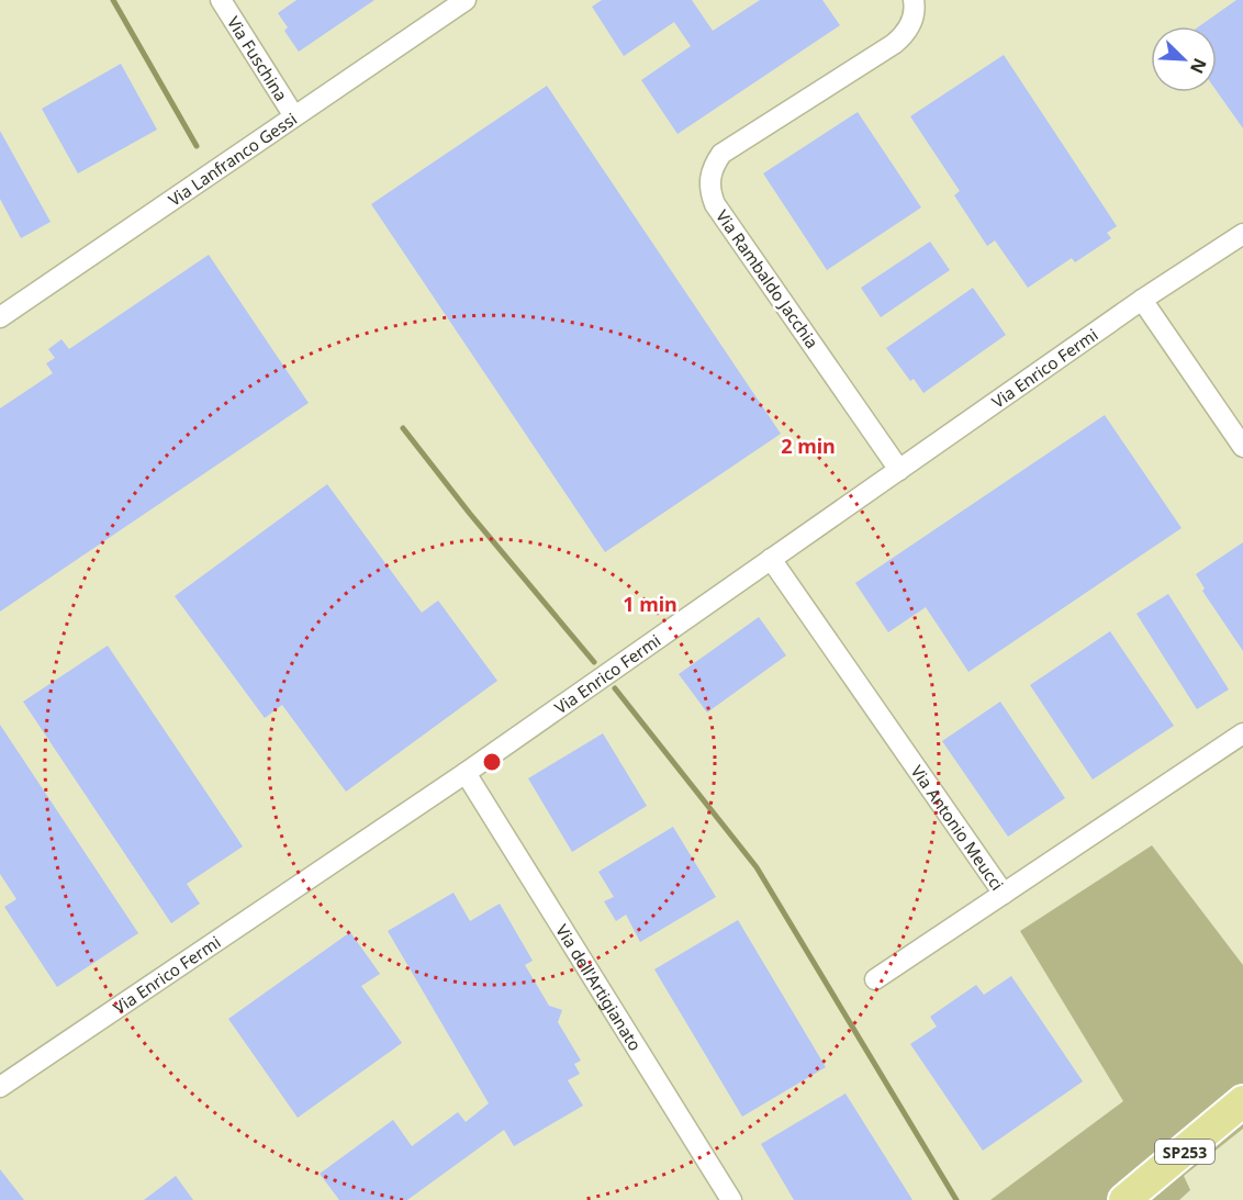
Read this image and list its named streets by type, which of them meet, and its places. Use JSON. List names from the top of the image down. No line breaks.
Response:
{"streets":{"main road":["SP253"],"street":["Via Fuschina","Via Lanfranco Gessi","Via Rambaldo Jacchia","Via Enrico Fermi","Via Antonio Meucci","Via dell'Artigianato"]},"crossings":[["Via Fuschina","Via Lanfranco Gessi"],["Via Rambaldo Jacchia","Via Enrico Fermi"],["Via Enrico Fermi","Via Antonio Meucci"],["Via Enrico Fermi","Via dell'Artigianato"]],"north":"bottom right","rings":["2 min","1 min"]}
